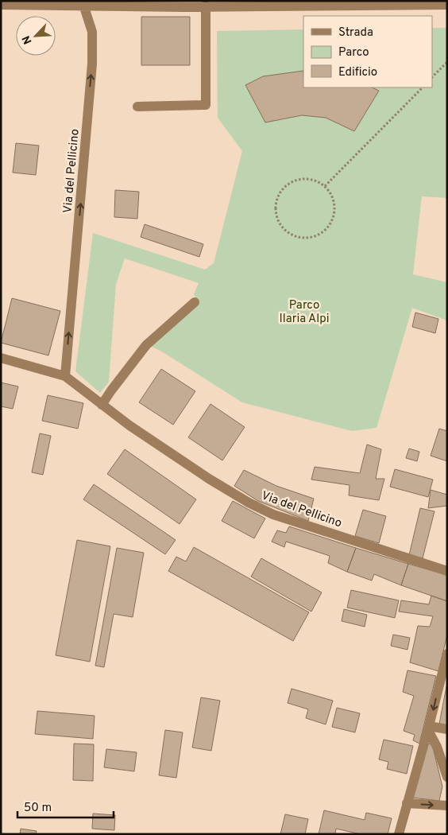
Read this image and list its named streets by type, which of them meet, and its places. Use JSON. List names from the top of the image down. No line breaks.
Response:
{"streets":{"street":["Via del Pellicino"]},"one_way":["Via del Pellicino"],"parks":["Parco Ilaria Alpi"],"legend":["Strada","Parco","Edificio"],"scale_bar":"50 m","north":"bottom left"}
